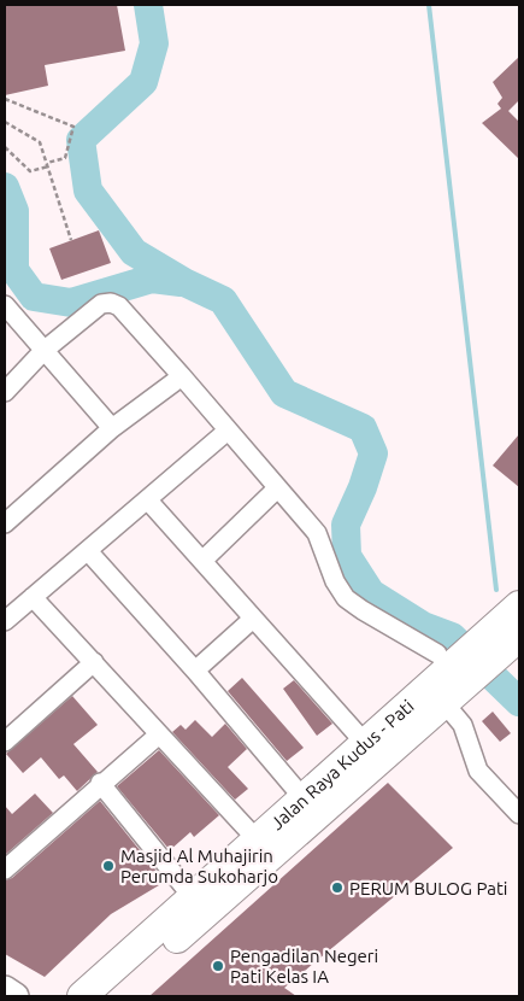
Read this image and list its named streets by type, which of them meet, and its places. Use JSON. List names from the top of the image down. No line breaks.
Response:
{"streets":{"main road":["Jalan Raya Kudus - Pati"]},"places":["Masjid Al Muhajirin Perumda Sukoharjo","PERUM BULOG Pati","Pengadilan Negeri Pati Kelas IA"]}
